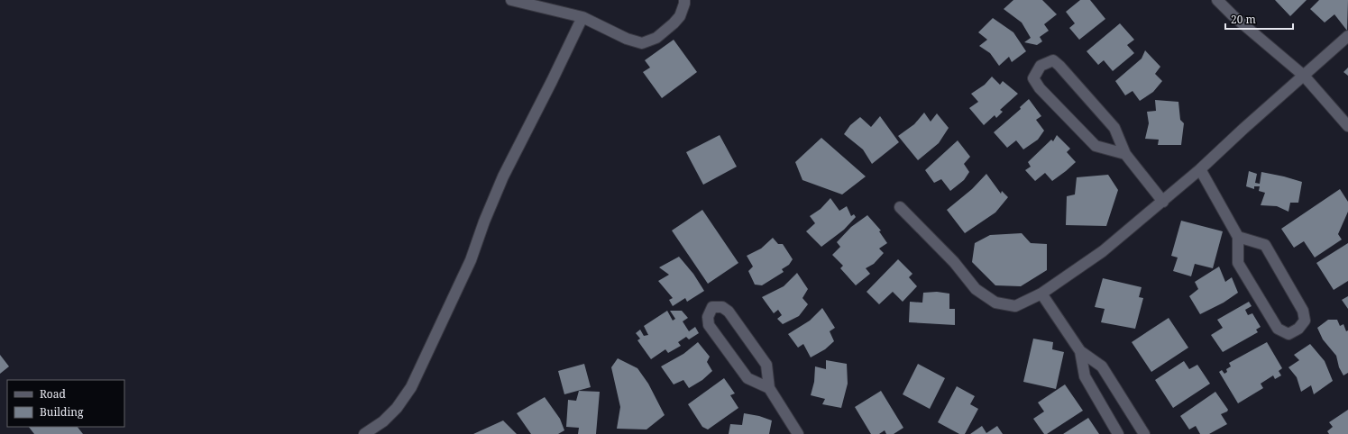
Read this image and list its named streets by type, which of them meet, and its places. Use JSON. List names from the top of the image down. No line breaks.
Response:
{"legend":["Road","Building"],"scale_bar":"20 m"}
